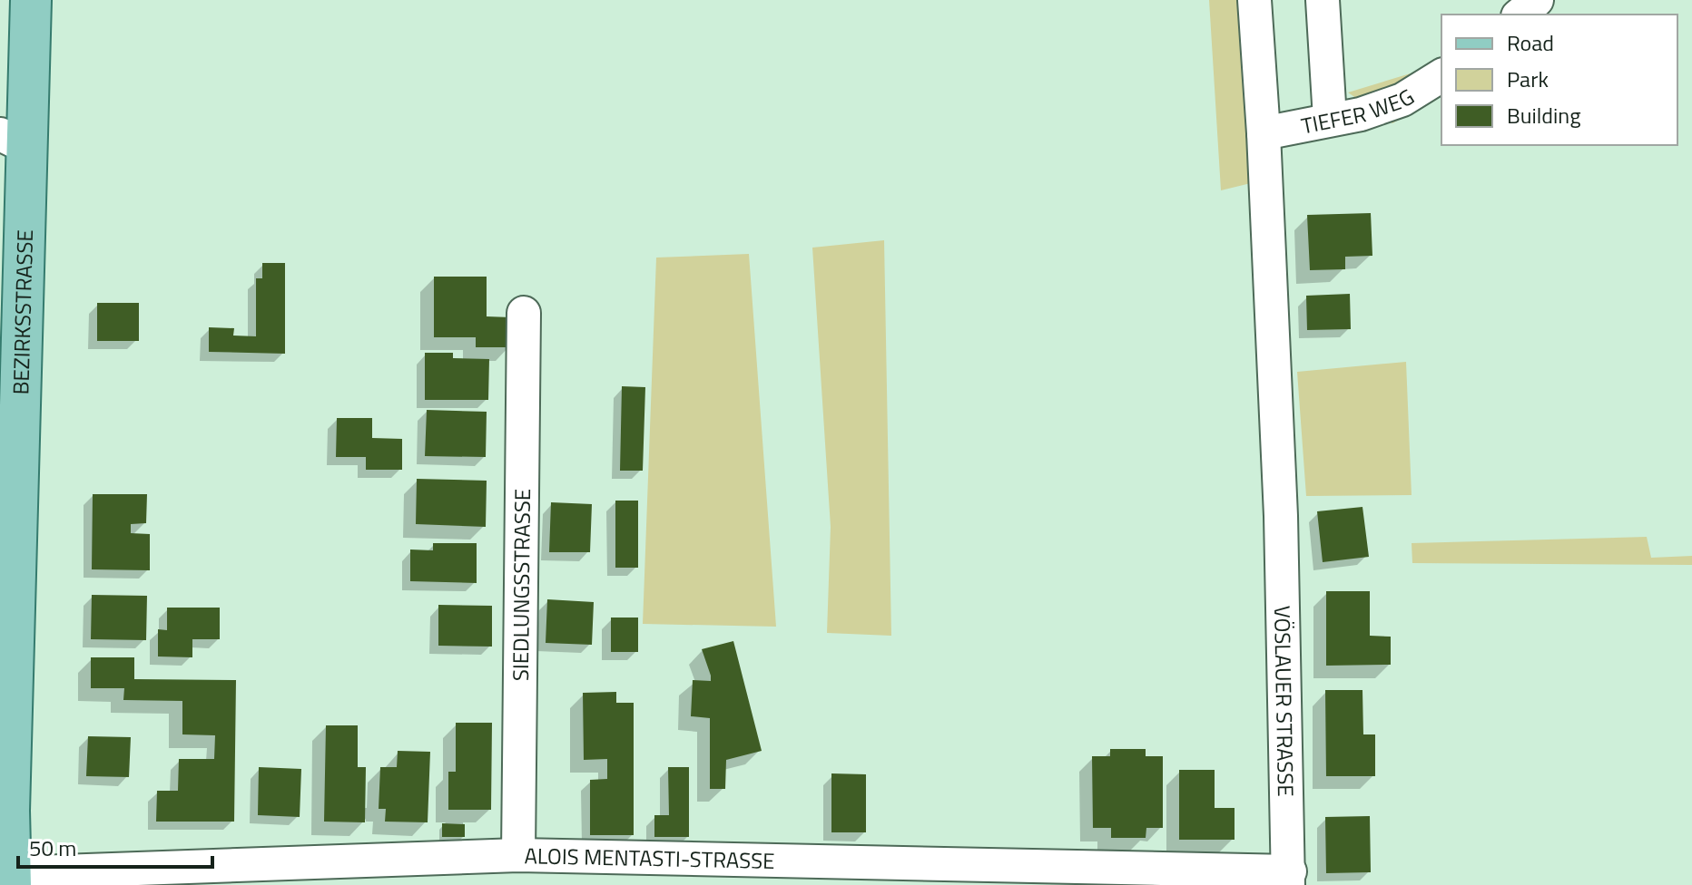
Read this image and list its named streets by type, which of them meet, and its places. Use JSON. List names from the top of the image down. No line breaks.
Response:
{"streets":{"main road":["BEZIRKSSTRASSE"],"street":["TIEFER WEG","SIEDLUNGSSTRASSE","VÖSLAUER STRASSE","ALOIS MENTASTI-STRASSE"]},"crossings":[["TIEFER WEG","VÖSLAUER STRASSE"],["BEZIRKSSTRASSE","ALOIS MENTASTI-STRASSE"],["SIEDLUNGSSTRASSE","ALOIS MENTASTI-STRASSE"],["VÖSLAUER STRASSE","ALOIS MENTASTI-STRASSE"]],"legend":["Road","Park","Building"],"scale_bar":"50 m"}
